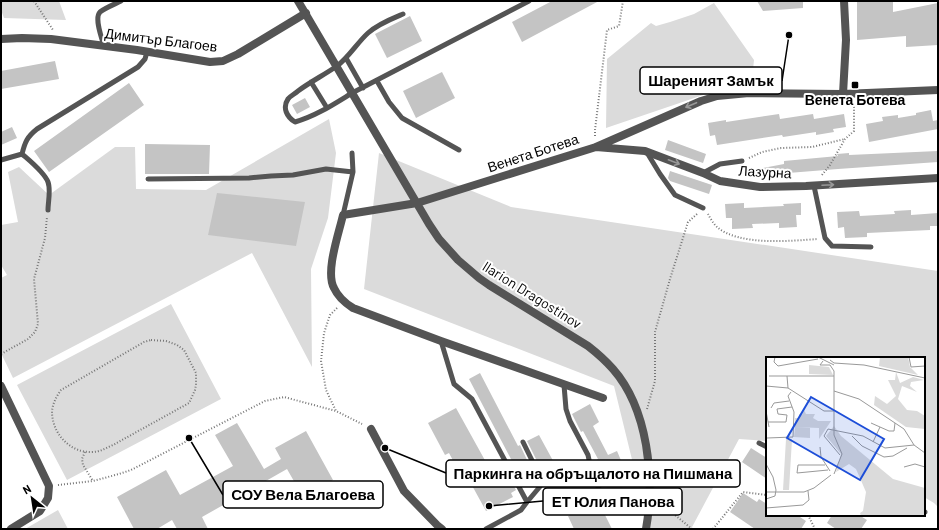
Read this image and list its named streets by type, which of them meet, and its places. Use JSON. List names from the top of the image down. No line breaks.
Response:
{"streets":{"street":["Димитър Благоев","Венета Ботева","Лазурна","Ilarion Dragostinov"]},"crossings":[["Димитър Благоев","Ilarion Dragostinov"],["Венета Ботева","Лазурна"],["Венета Ботева","Ilarion Dragostinov"]],"one_way":["Венета Ботева","Лазурна"],"places":{"other":["Шареният Замък","СОУ Вела Благоева","Паркинга на обръщалото на Пишмана","ЕТ Юлия Панова"],"transit":["Венета Ботева"]},"north":"top left"}
